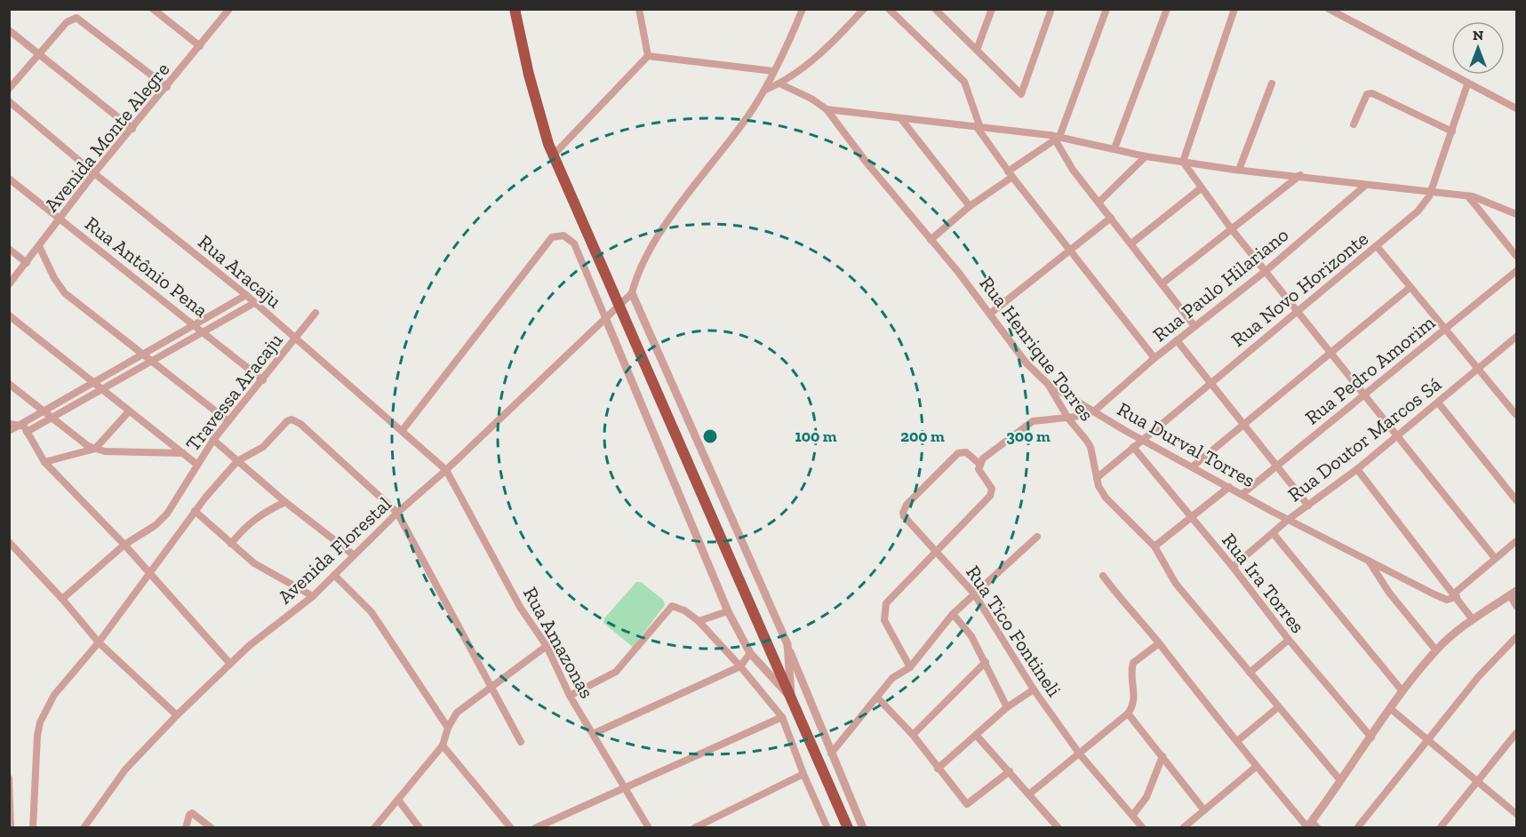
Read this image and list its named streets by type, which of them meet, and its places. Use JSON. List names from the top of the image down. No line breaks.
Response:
{"streets":{"street":["Avenida Monte Alegre","Rua Antônio Pena","Rua Aracaju","Rua Paulo Hilariano","Rua Novo Horizonte","Rua Henrique Torres","Rua Pedro Amorim","Travessa Aracaju","Rua Doutor Marcos Sá","Rua Durval Torres","Avenida Florestal","Rua Ira Torres","Rua Tico Fontineli","Rua Amazonas"]},"crossings":[["Avenida Monte Alegre","Rua Antônio Pena"],["Avenida Monte Alegre","Rua Aracaju"],["Rua Antônio Pena","Travessa Aracaju"],["Rua Aracaju","Travessa Aracaju"],["Rua Aracaju","Avenida Florestal"],["Rua Aracaju","Rua Amazonas"],["Rua Paulo Hilariano","Rua Durval Torres"],["Rua Novo Horizonte","Rua Henrique Torres"],["Rua Novo Horizonte","Rua Durval Torres"],["Rua Novo Horizonte","Rua Ira Torres"],["Rua Henrique Torres","Rua Durval Torres"],["Rua Pedro Amorim","Rua Durval Torres"],["Rua Doutor Marcos Sá","Rua Durval Torres"],["Rua Doutor Marcos Sá","Rua Ira Torres"],["Avenida Florestal","Rua Amazonas"]],"north":"top","rings":["100 m","200 m","300 m"]}
